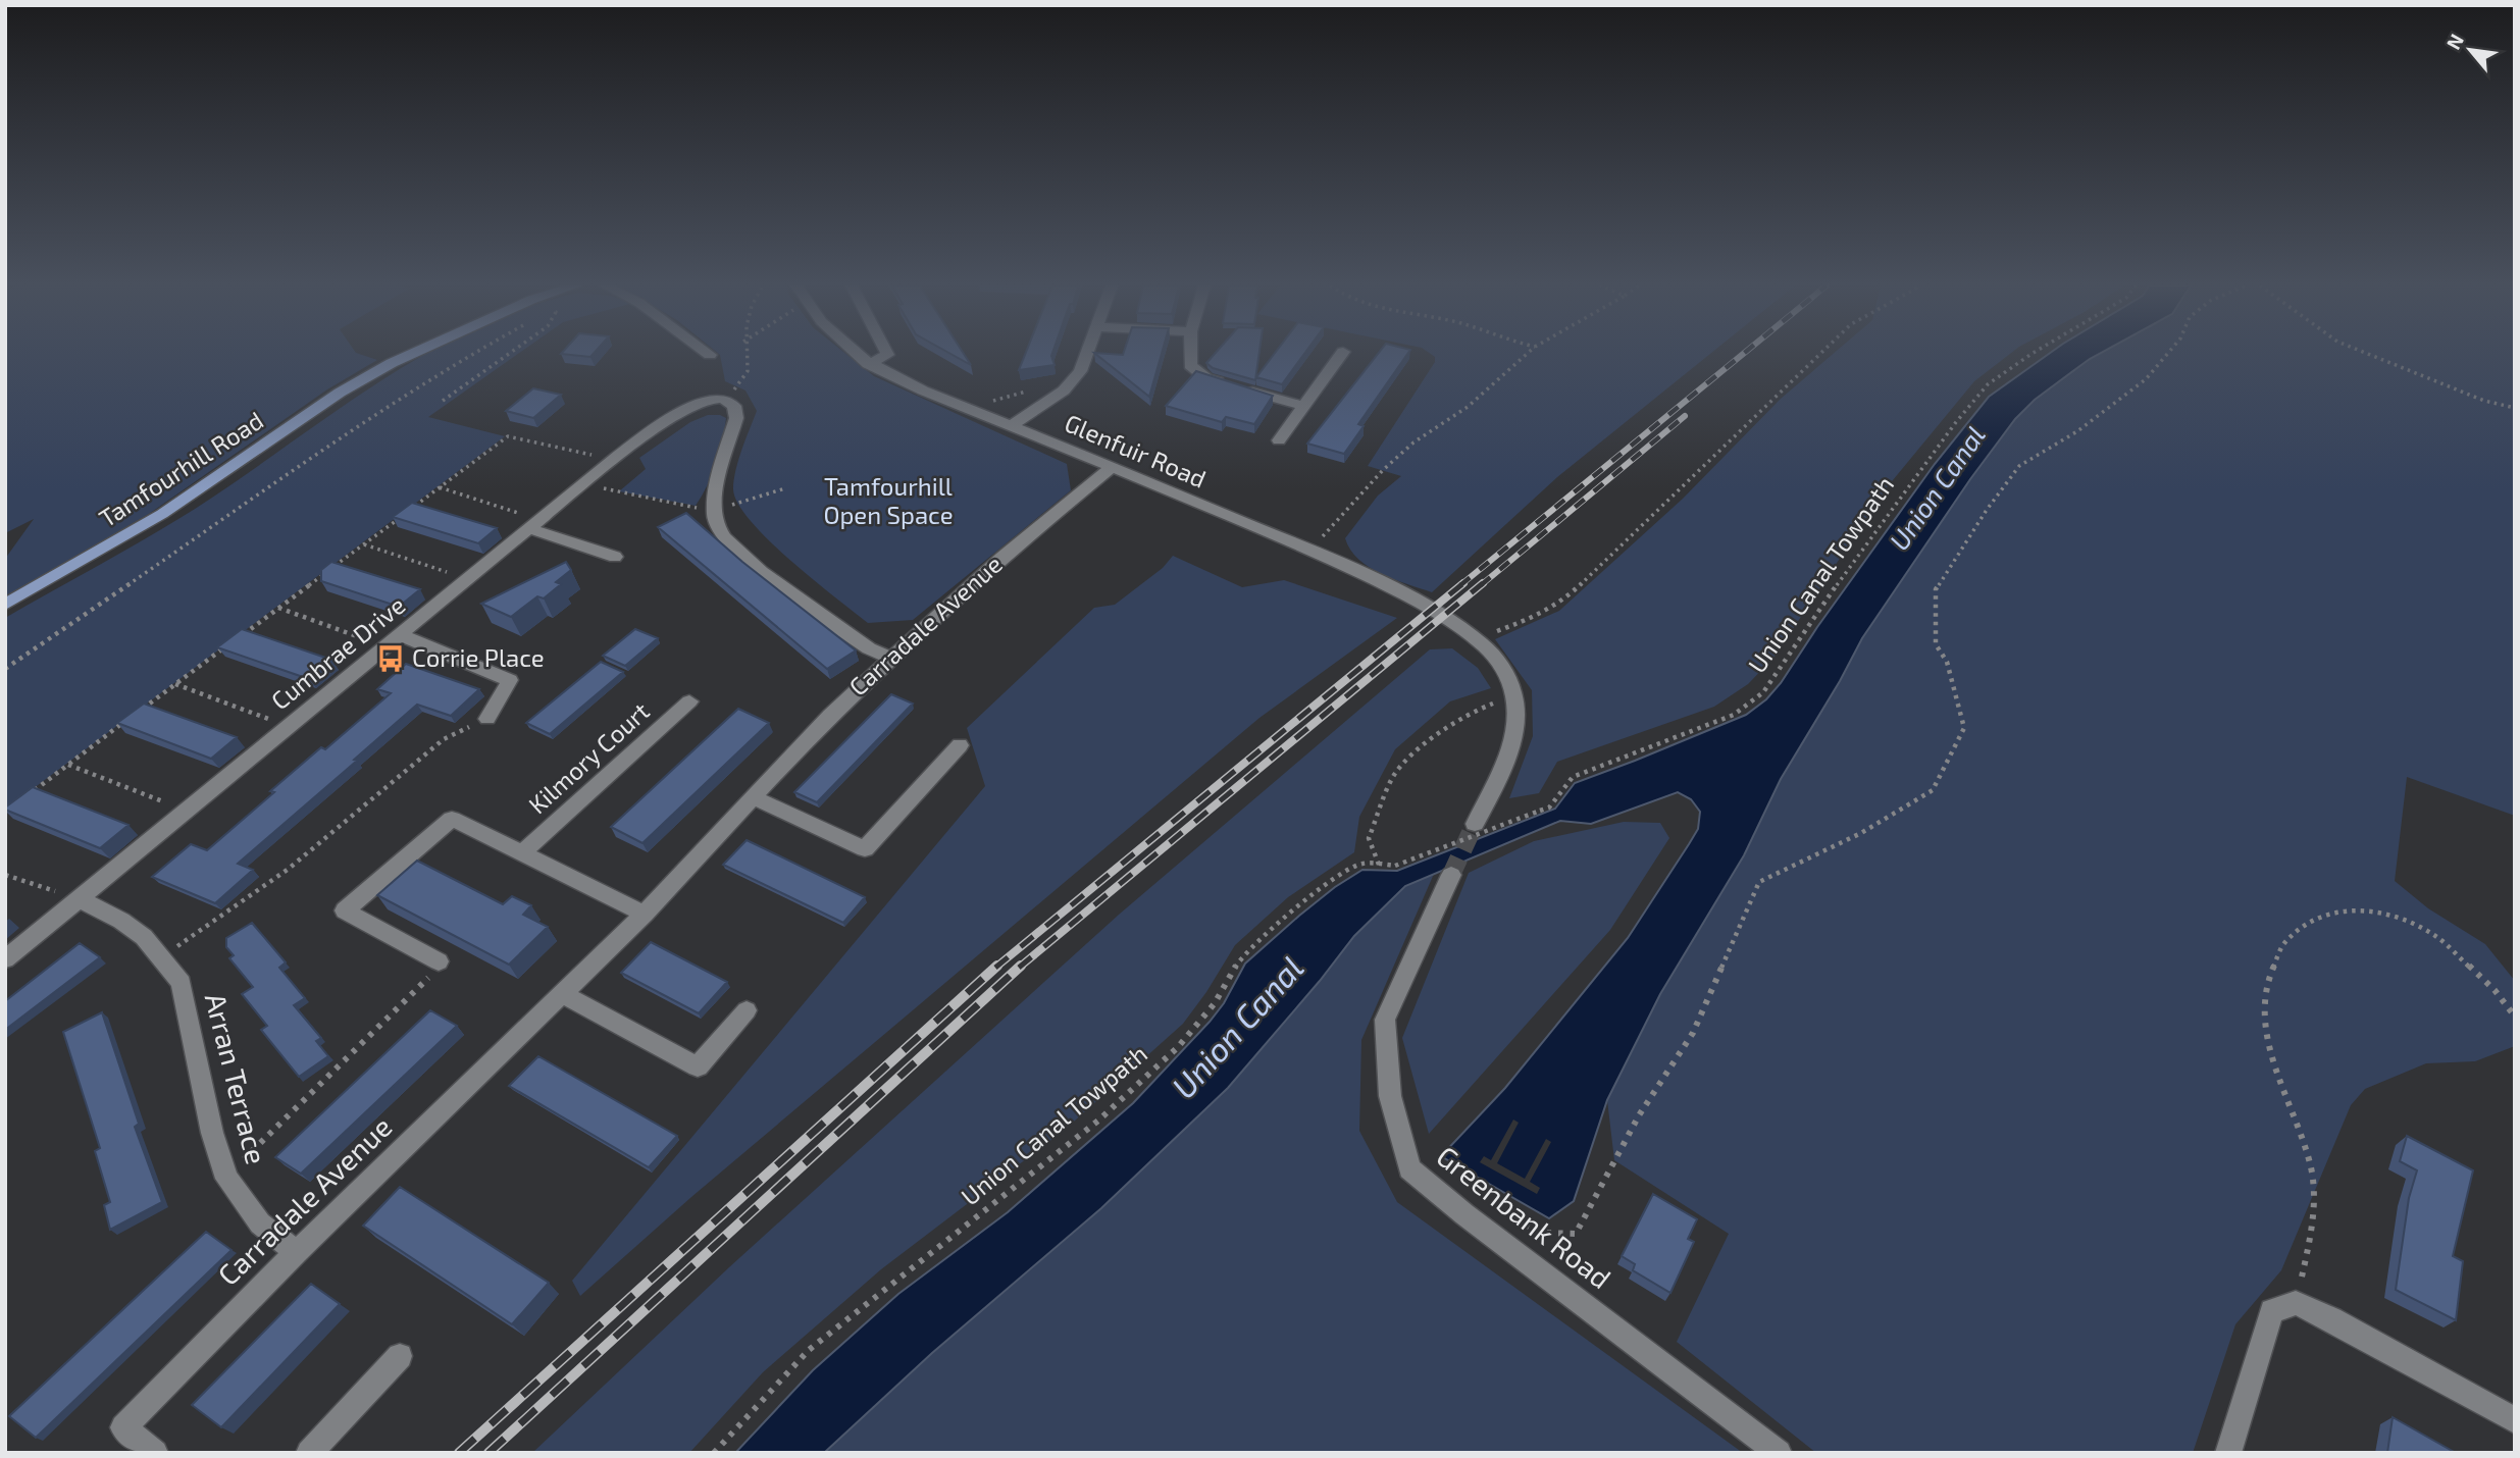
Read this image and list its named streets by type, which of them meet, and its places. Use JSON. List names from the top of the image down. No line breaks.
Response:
{"streets":{"main road":["Tamfourhill Road"],"street":["Glenfuir Road","Carradale Avenue","Cumbrae Drive","Kilmory Court","Arran Terrace","Greenbank Road"],"path":["Union Canal Towpath"]},"crossings":[["Glenfuir Road","Carradale Avenue"],["Carradale Avenue","Arran Terrace"],["Cumbrae Drive","Arran Terrace"]],"water":["Union Canal"],"parks":["Tamfourhill Open Space"],"places":{"bus stop":["Corrie Place"]},"north":"top left"}
